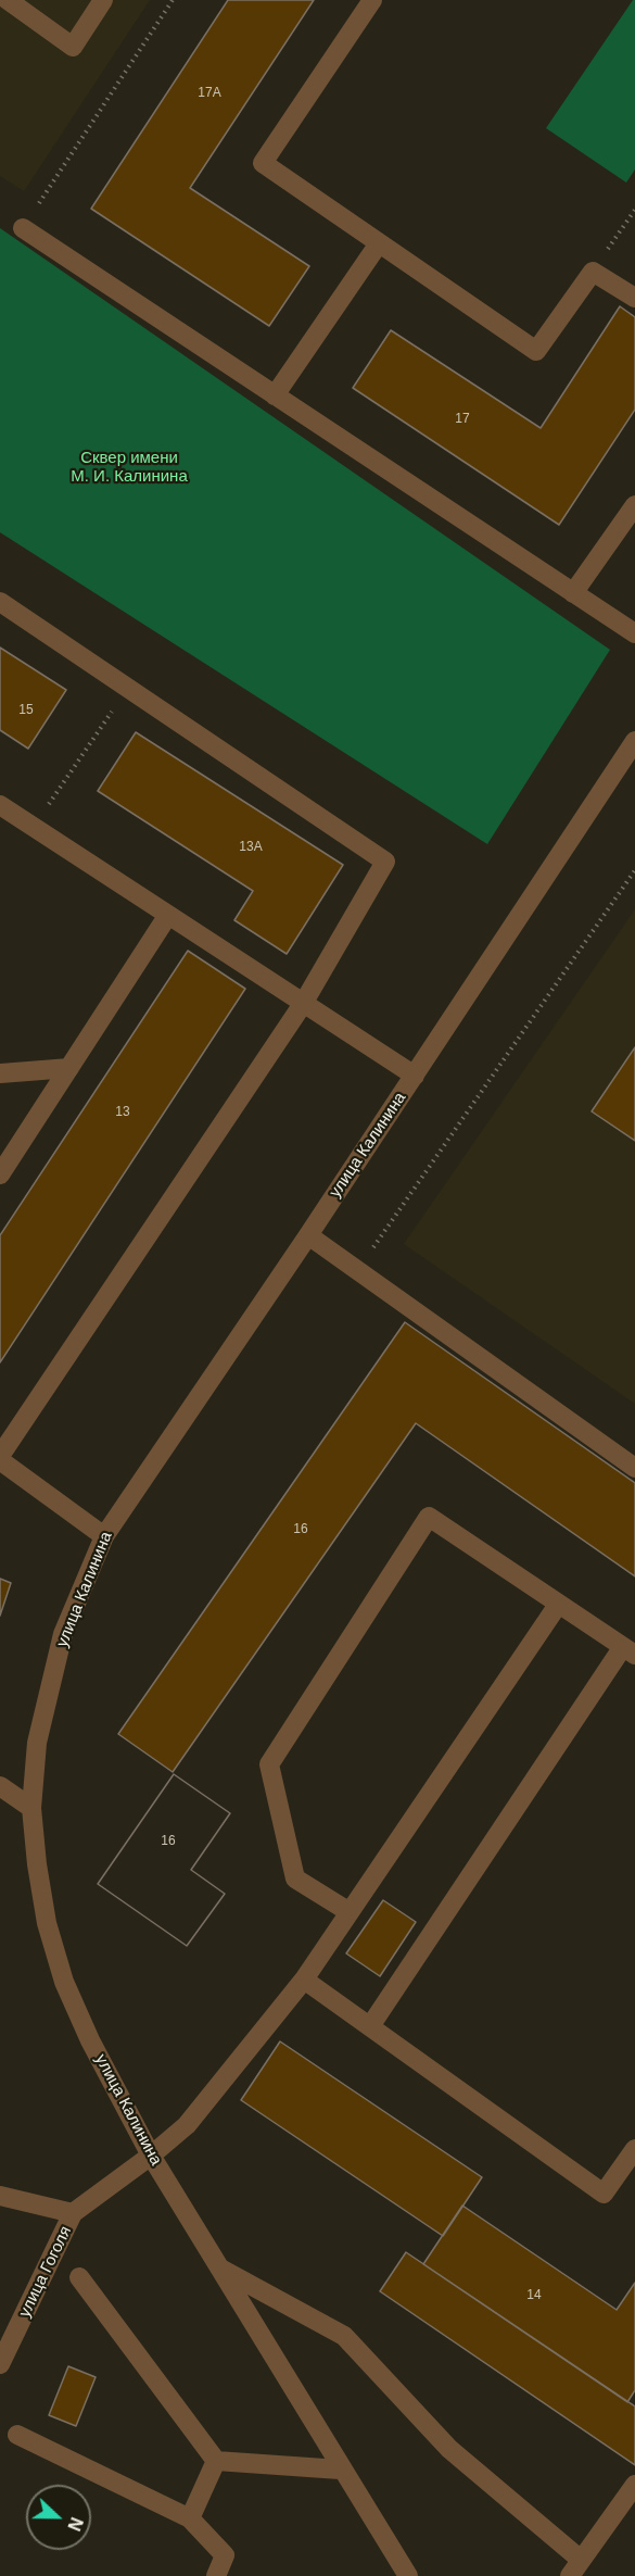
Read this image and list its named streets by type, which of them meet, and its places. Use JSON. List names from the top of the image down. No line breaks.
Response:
{"streets":{"street":["улица Калинина","улица Гоголя"]},"parks":["Сквер имени М. И. Калинина"],"house_numbers":["17А","17","15","13А","13","16","16","14"],"north":"right"}
